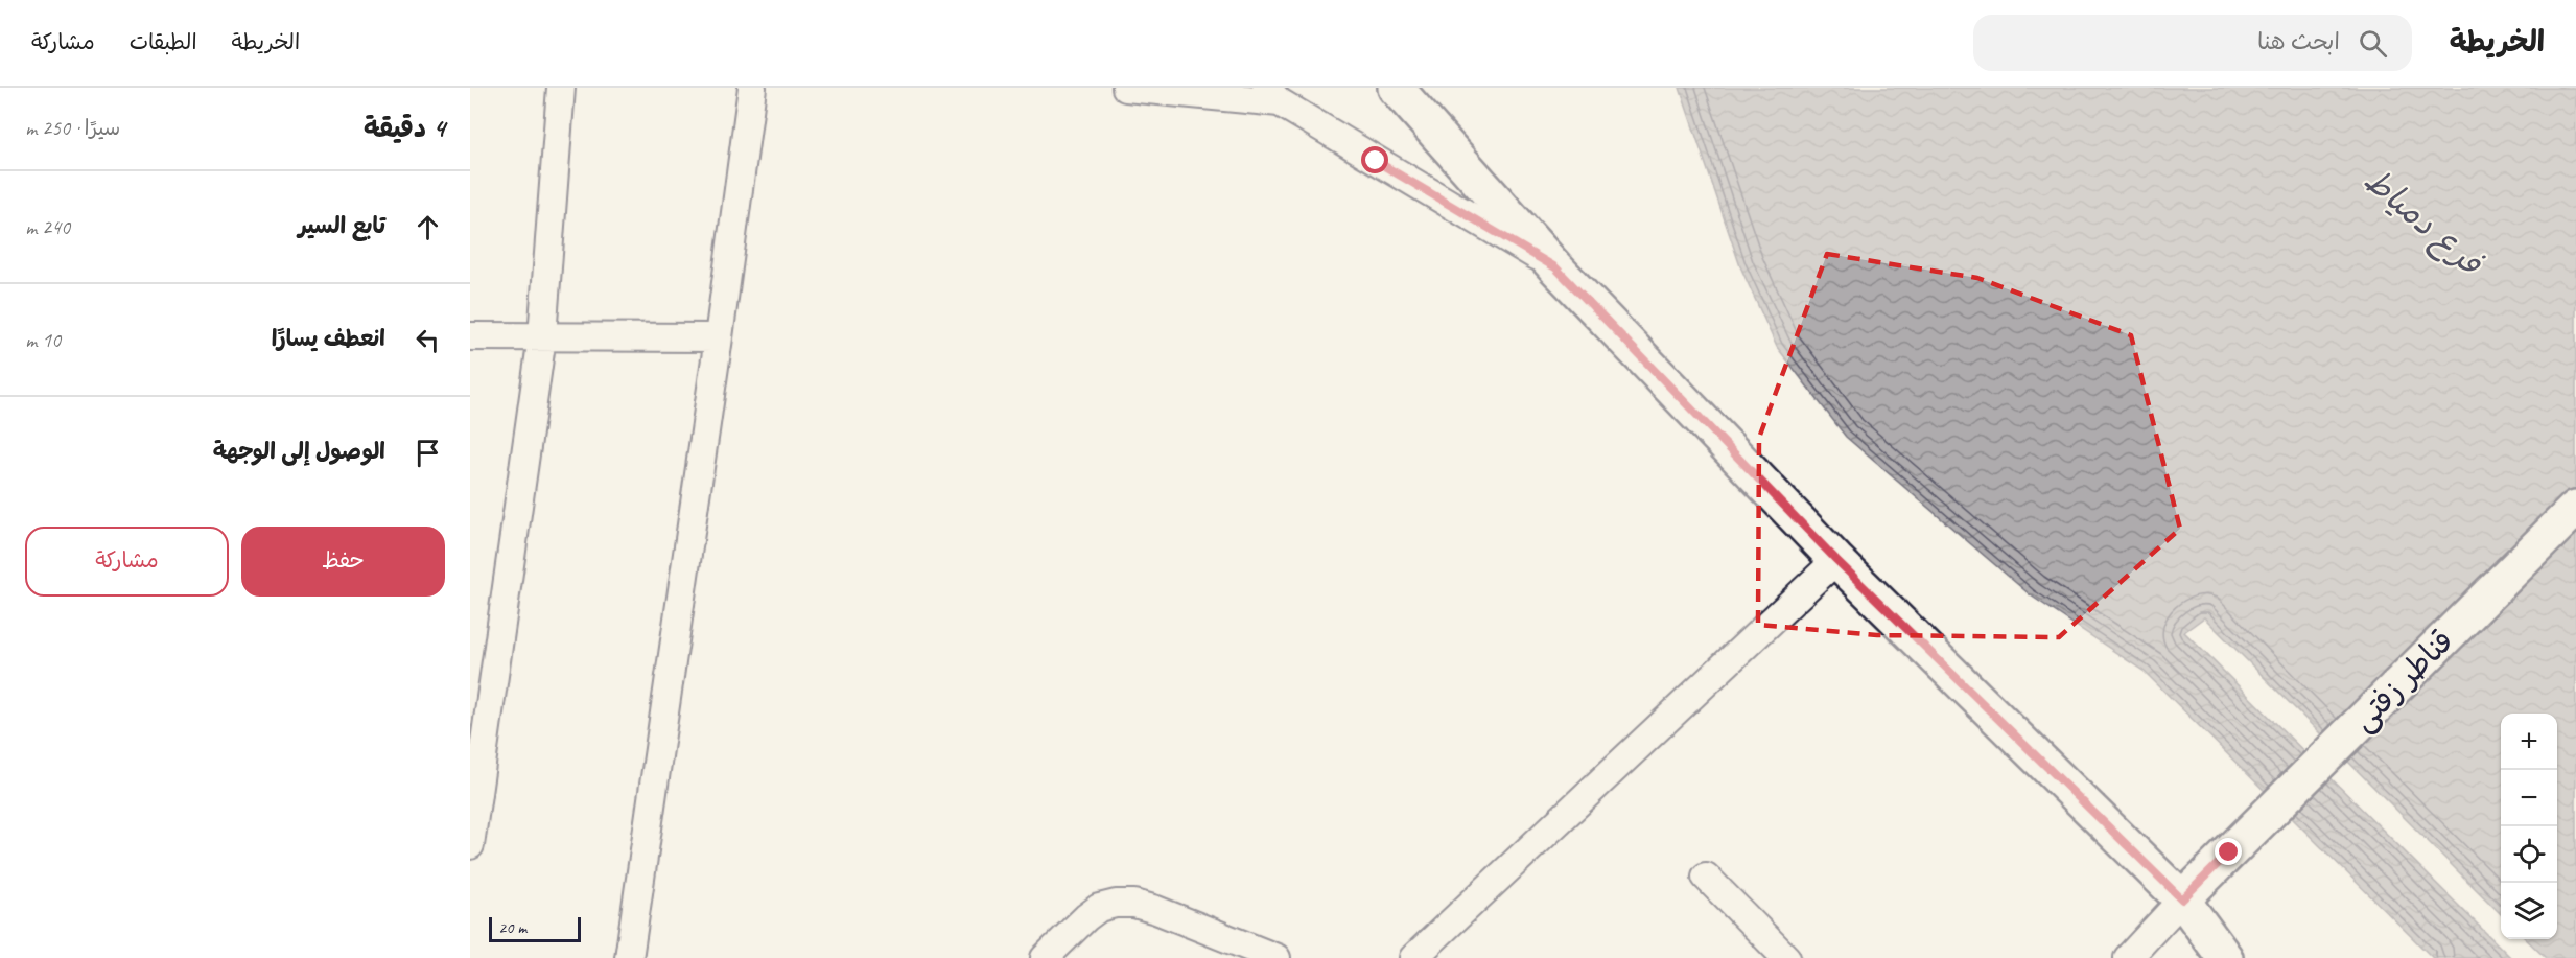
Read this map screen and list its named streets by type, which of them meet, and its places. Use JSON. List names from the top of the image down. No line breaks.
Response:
{"streets":{"street":["قناطر زفتى"]},"water":["فرع دمياط"],"scale_bar":"20 m","page":{"header":"الخريطة","search":"ابحث هنا","nav":["الخريطة","الطبقات","مشاركة"],"heading":["4 دقيقة","سيرًا · 250 m"],"list":[["تابع السير","240 m"],["انعطف يسارًا","10 m"],"الوصول إلى الوجهة"],"buttons":["حفظ","مشاركة"],"map_buttons":["+","−"],"scale":"20 m"}}
